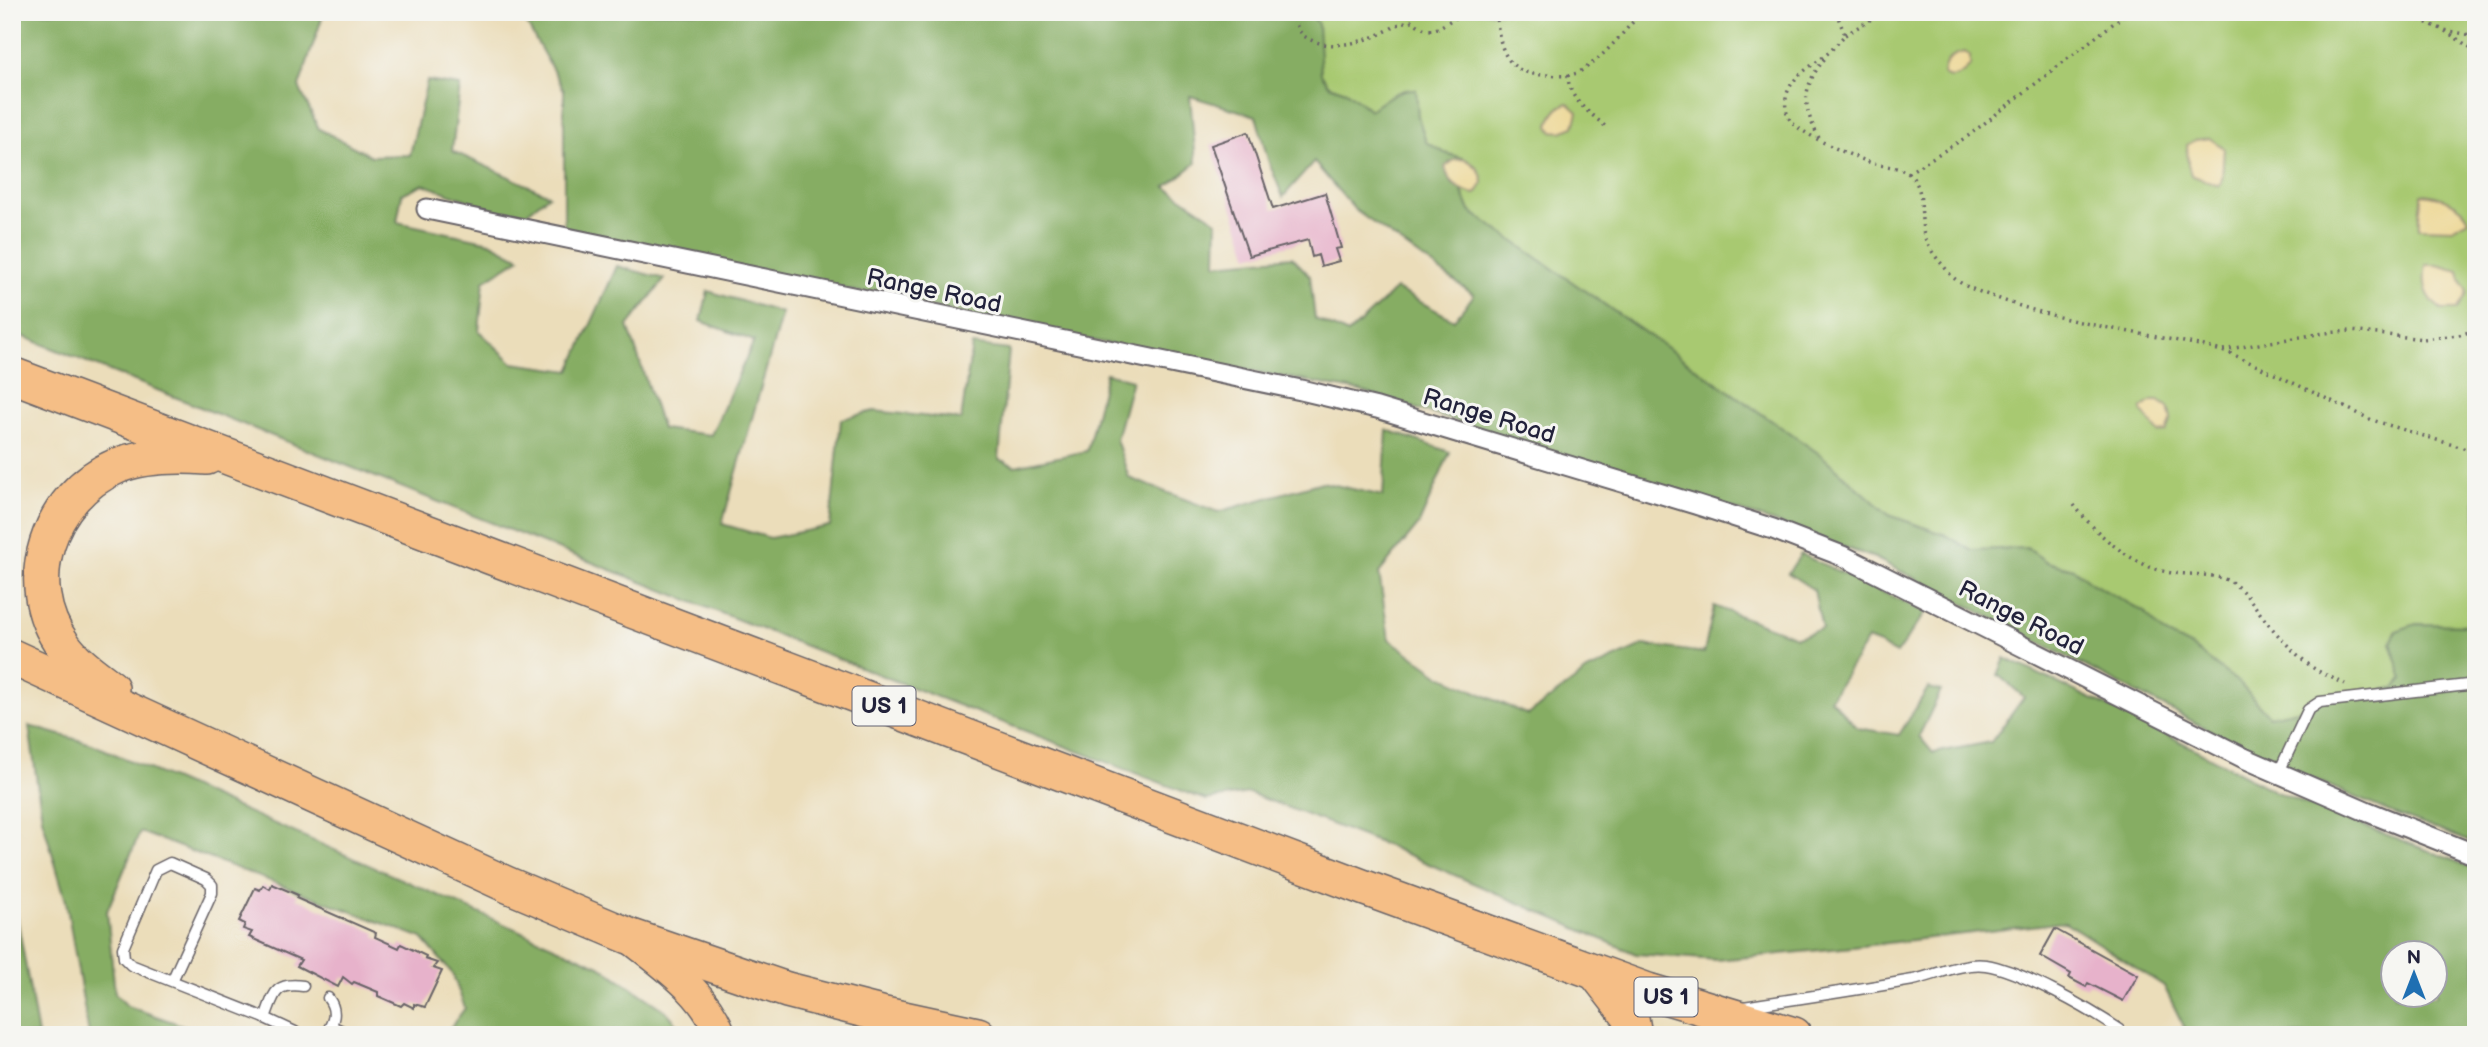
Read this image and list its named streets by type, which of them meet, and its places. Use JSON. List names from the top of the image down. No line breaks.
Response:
{"streets":{"highway":["US 1"],"street":["Range Road"]},"north":"top"}
